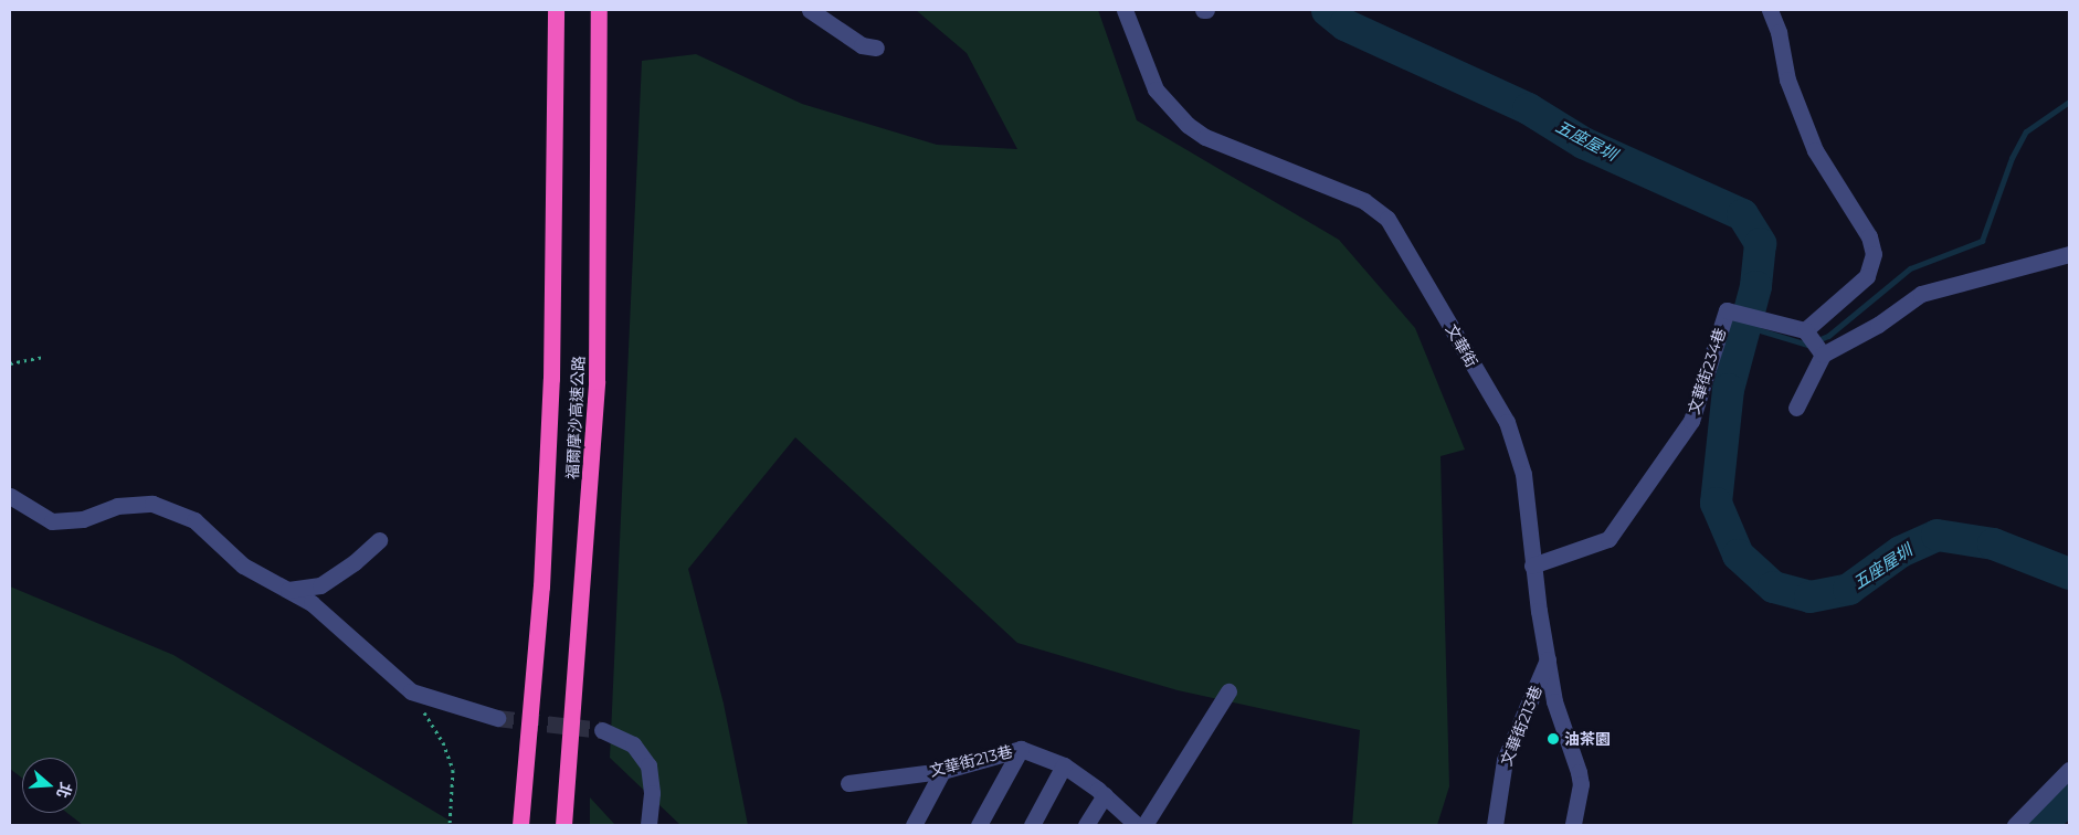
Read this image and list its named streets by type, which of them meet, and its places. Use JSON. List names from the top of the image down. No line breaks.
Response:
{"streets":{"highway":["福爾摩沙高速公路"],"street":["文華街","文華街234巷","文華街213巷"]},"crossings":[["文華街","文華街234巷"],["文華街","文華街213巷"]],"water":["五座屋圳"],"places":["油茶園"],"north":"right"}
